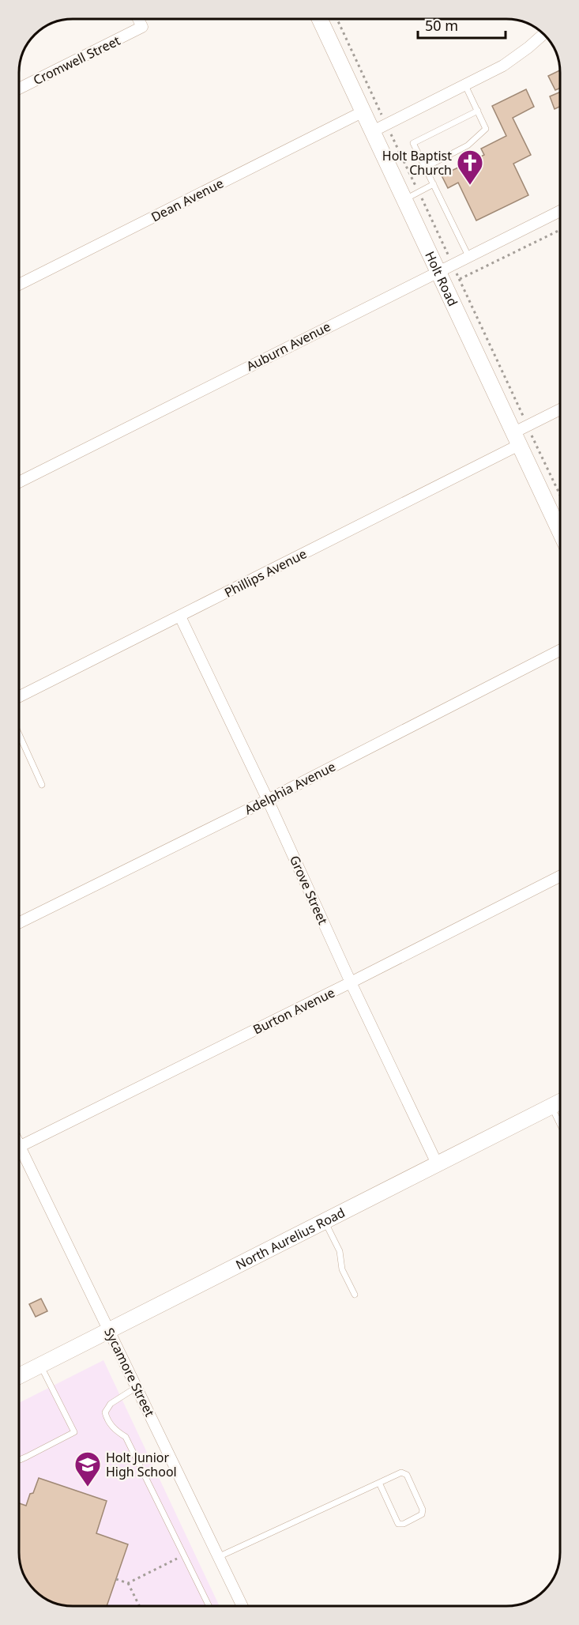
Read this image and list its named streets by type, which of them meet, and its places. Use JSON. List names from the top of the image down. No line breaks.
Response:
{"streets":{"street":["Cromwell Street","Dean Avenue","Holt Road","Auburn Avenue","Phillips Avenue","Adelphia Avenue","Grove Street","Burton Avenue","North Aurelius Road","Sycamore Street"]},"crossings":[["Dean Avenue","Holt Road"],["Holt Road","Auburn Avenue"],["Holt Road","Phillips Avenue"],["Phillips Avenue","Grove Street"],["Adelphia Avenue","Grove Street"],["Grove Street","Burton Avenue"],["Grove Street","North Aurelius Road"],["Burton Avenue","Sycamore Street"],["North Aurelius Road","Sycamore Street"]],"places":{"church":["Holt Baptist Church"],"school or university":["Holt Junior High School"]},"scale_bar":"50 m"}
